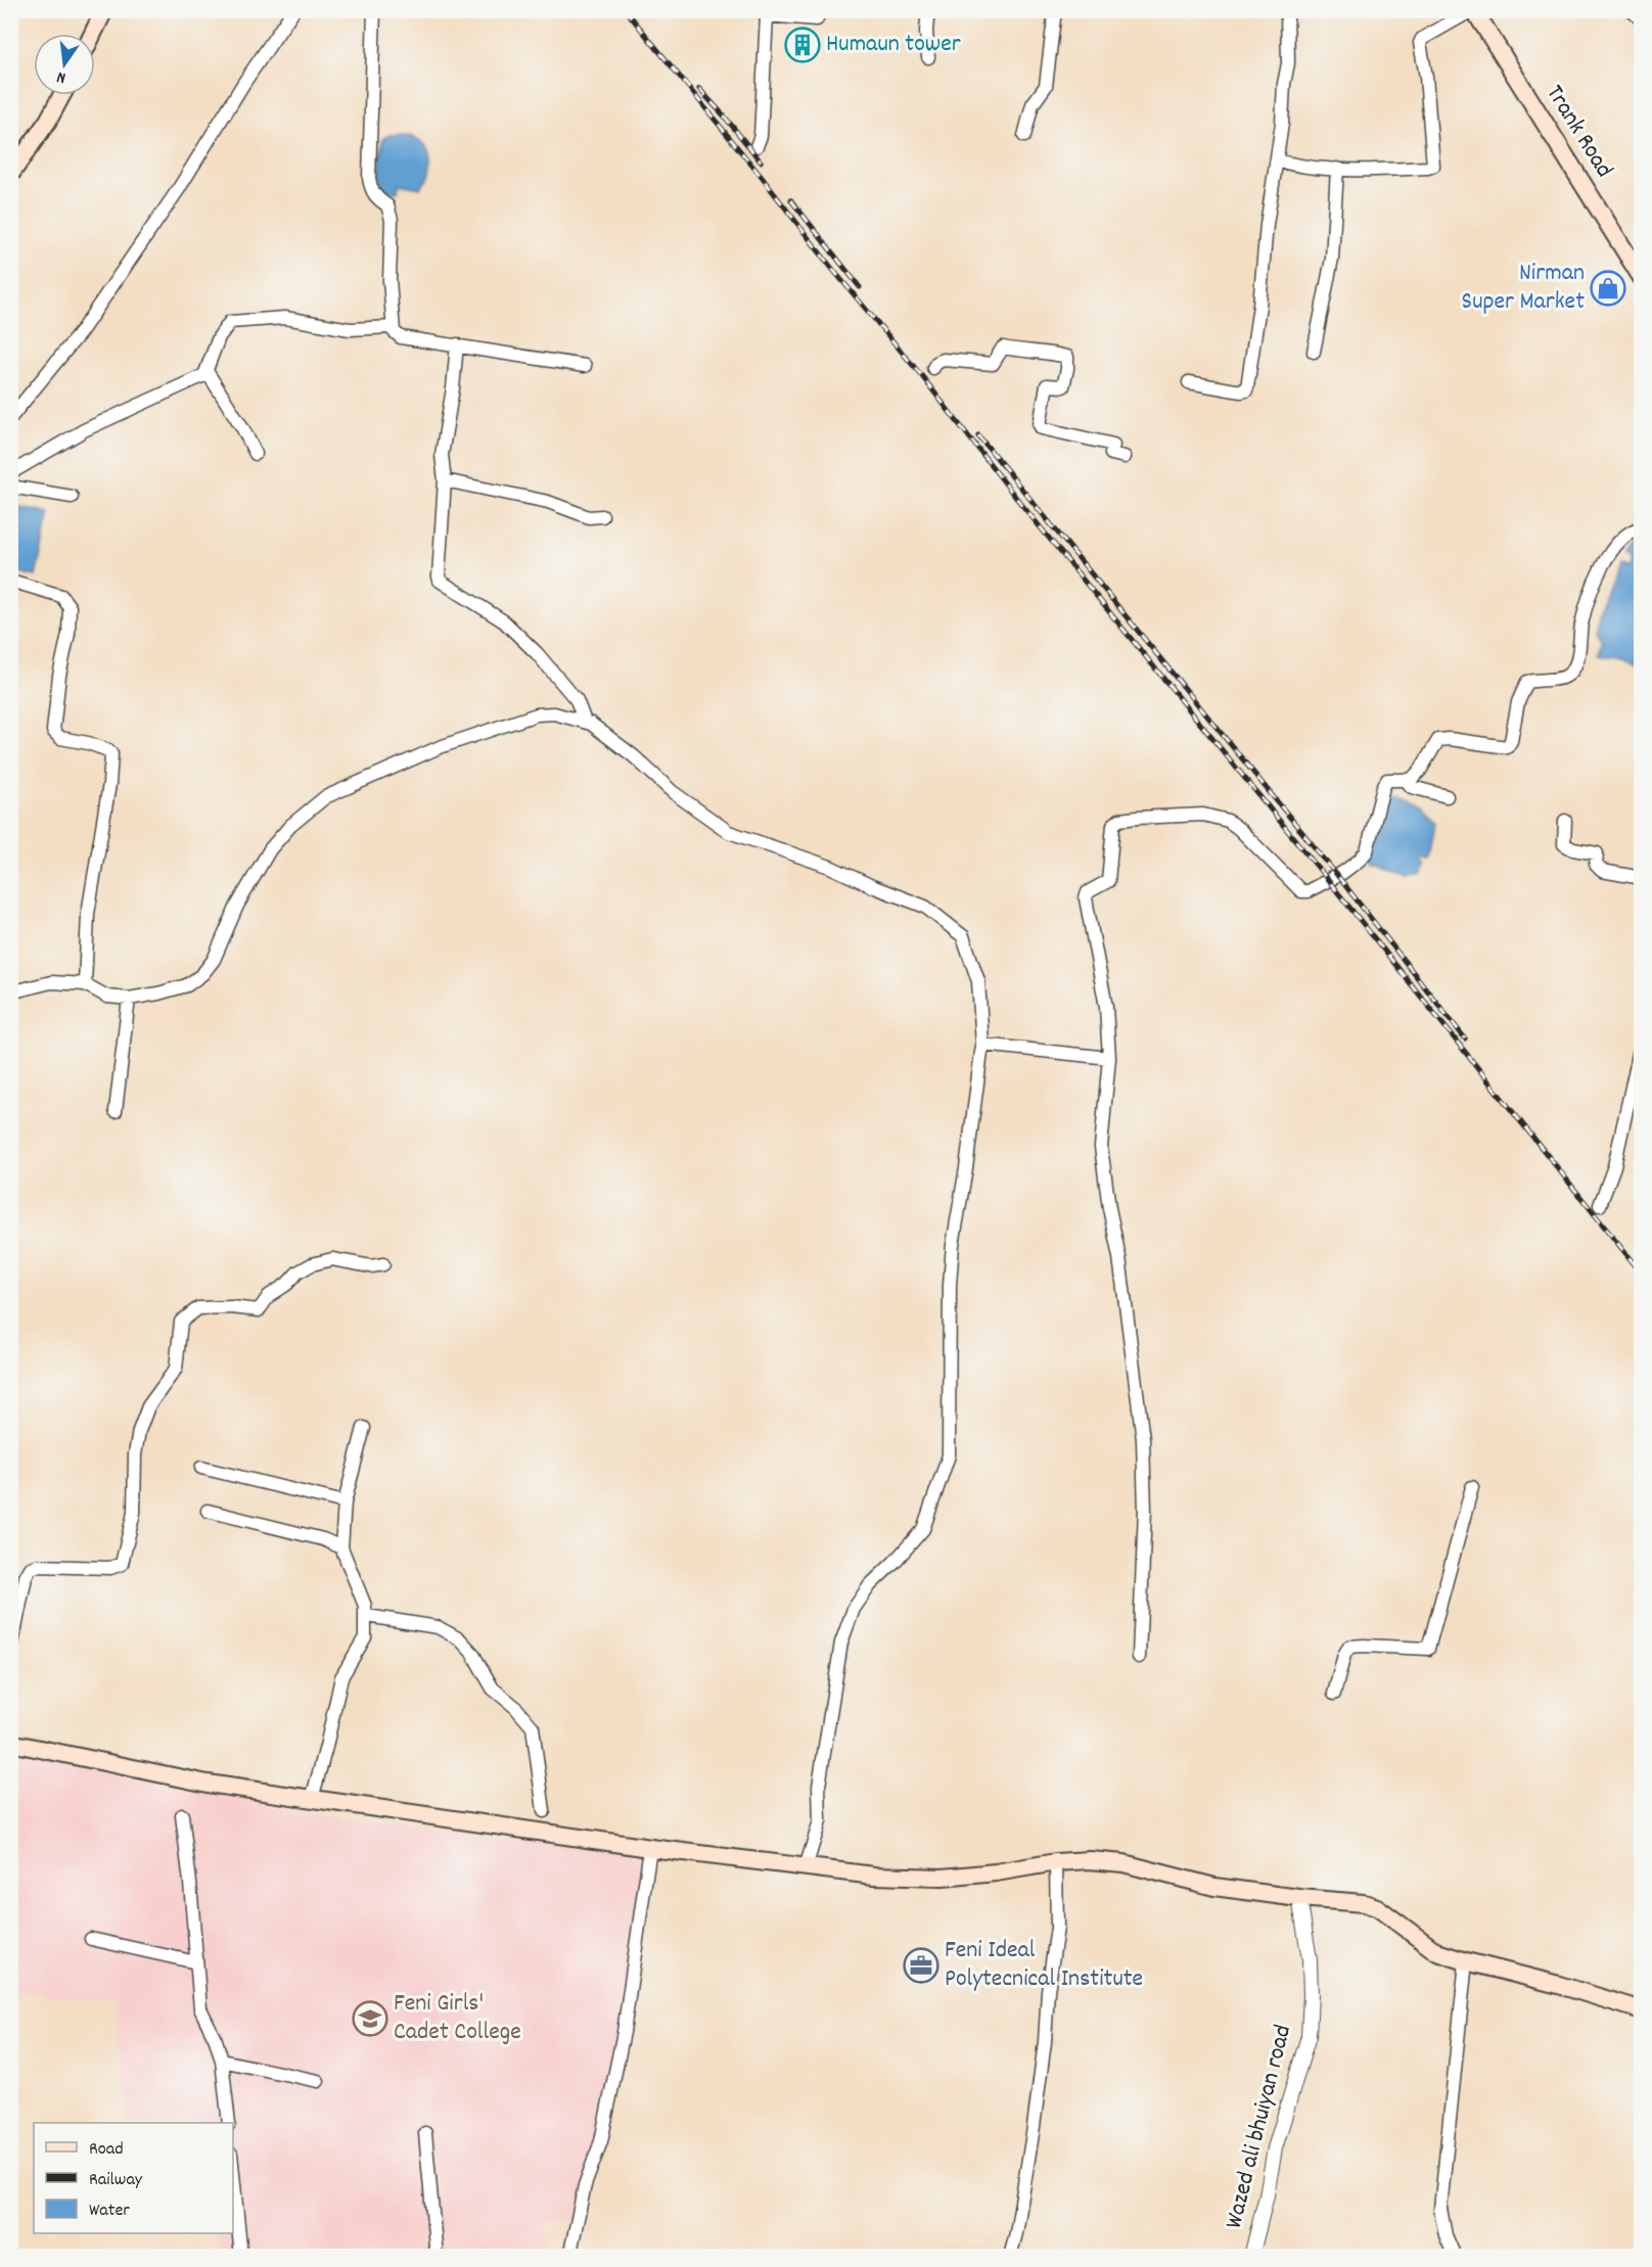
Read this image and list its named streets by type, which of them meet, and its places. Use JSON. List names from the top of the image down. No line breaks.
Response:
{"streets":{"main road":["Trank Road"],"street":["Wazed ali bhuiyan road"]},"places":{"building":["Humaun tower"],"shop":["Nirman Super Market"],"office":["Feni Ideal Polytecnical Institute"],"school or university":["Feni Girls' Cadet College"]},"legend":["Road","Railway","Water"],"north":"bottom"}
